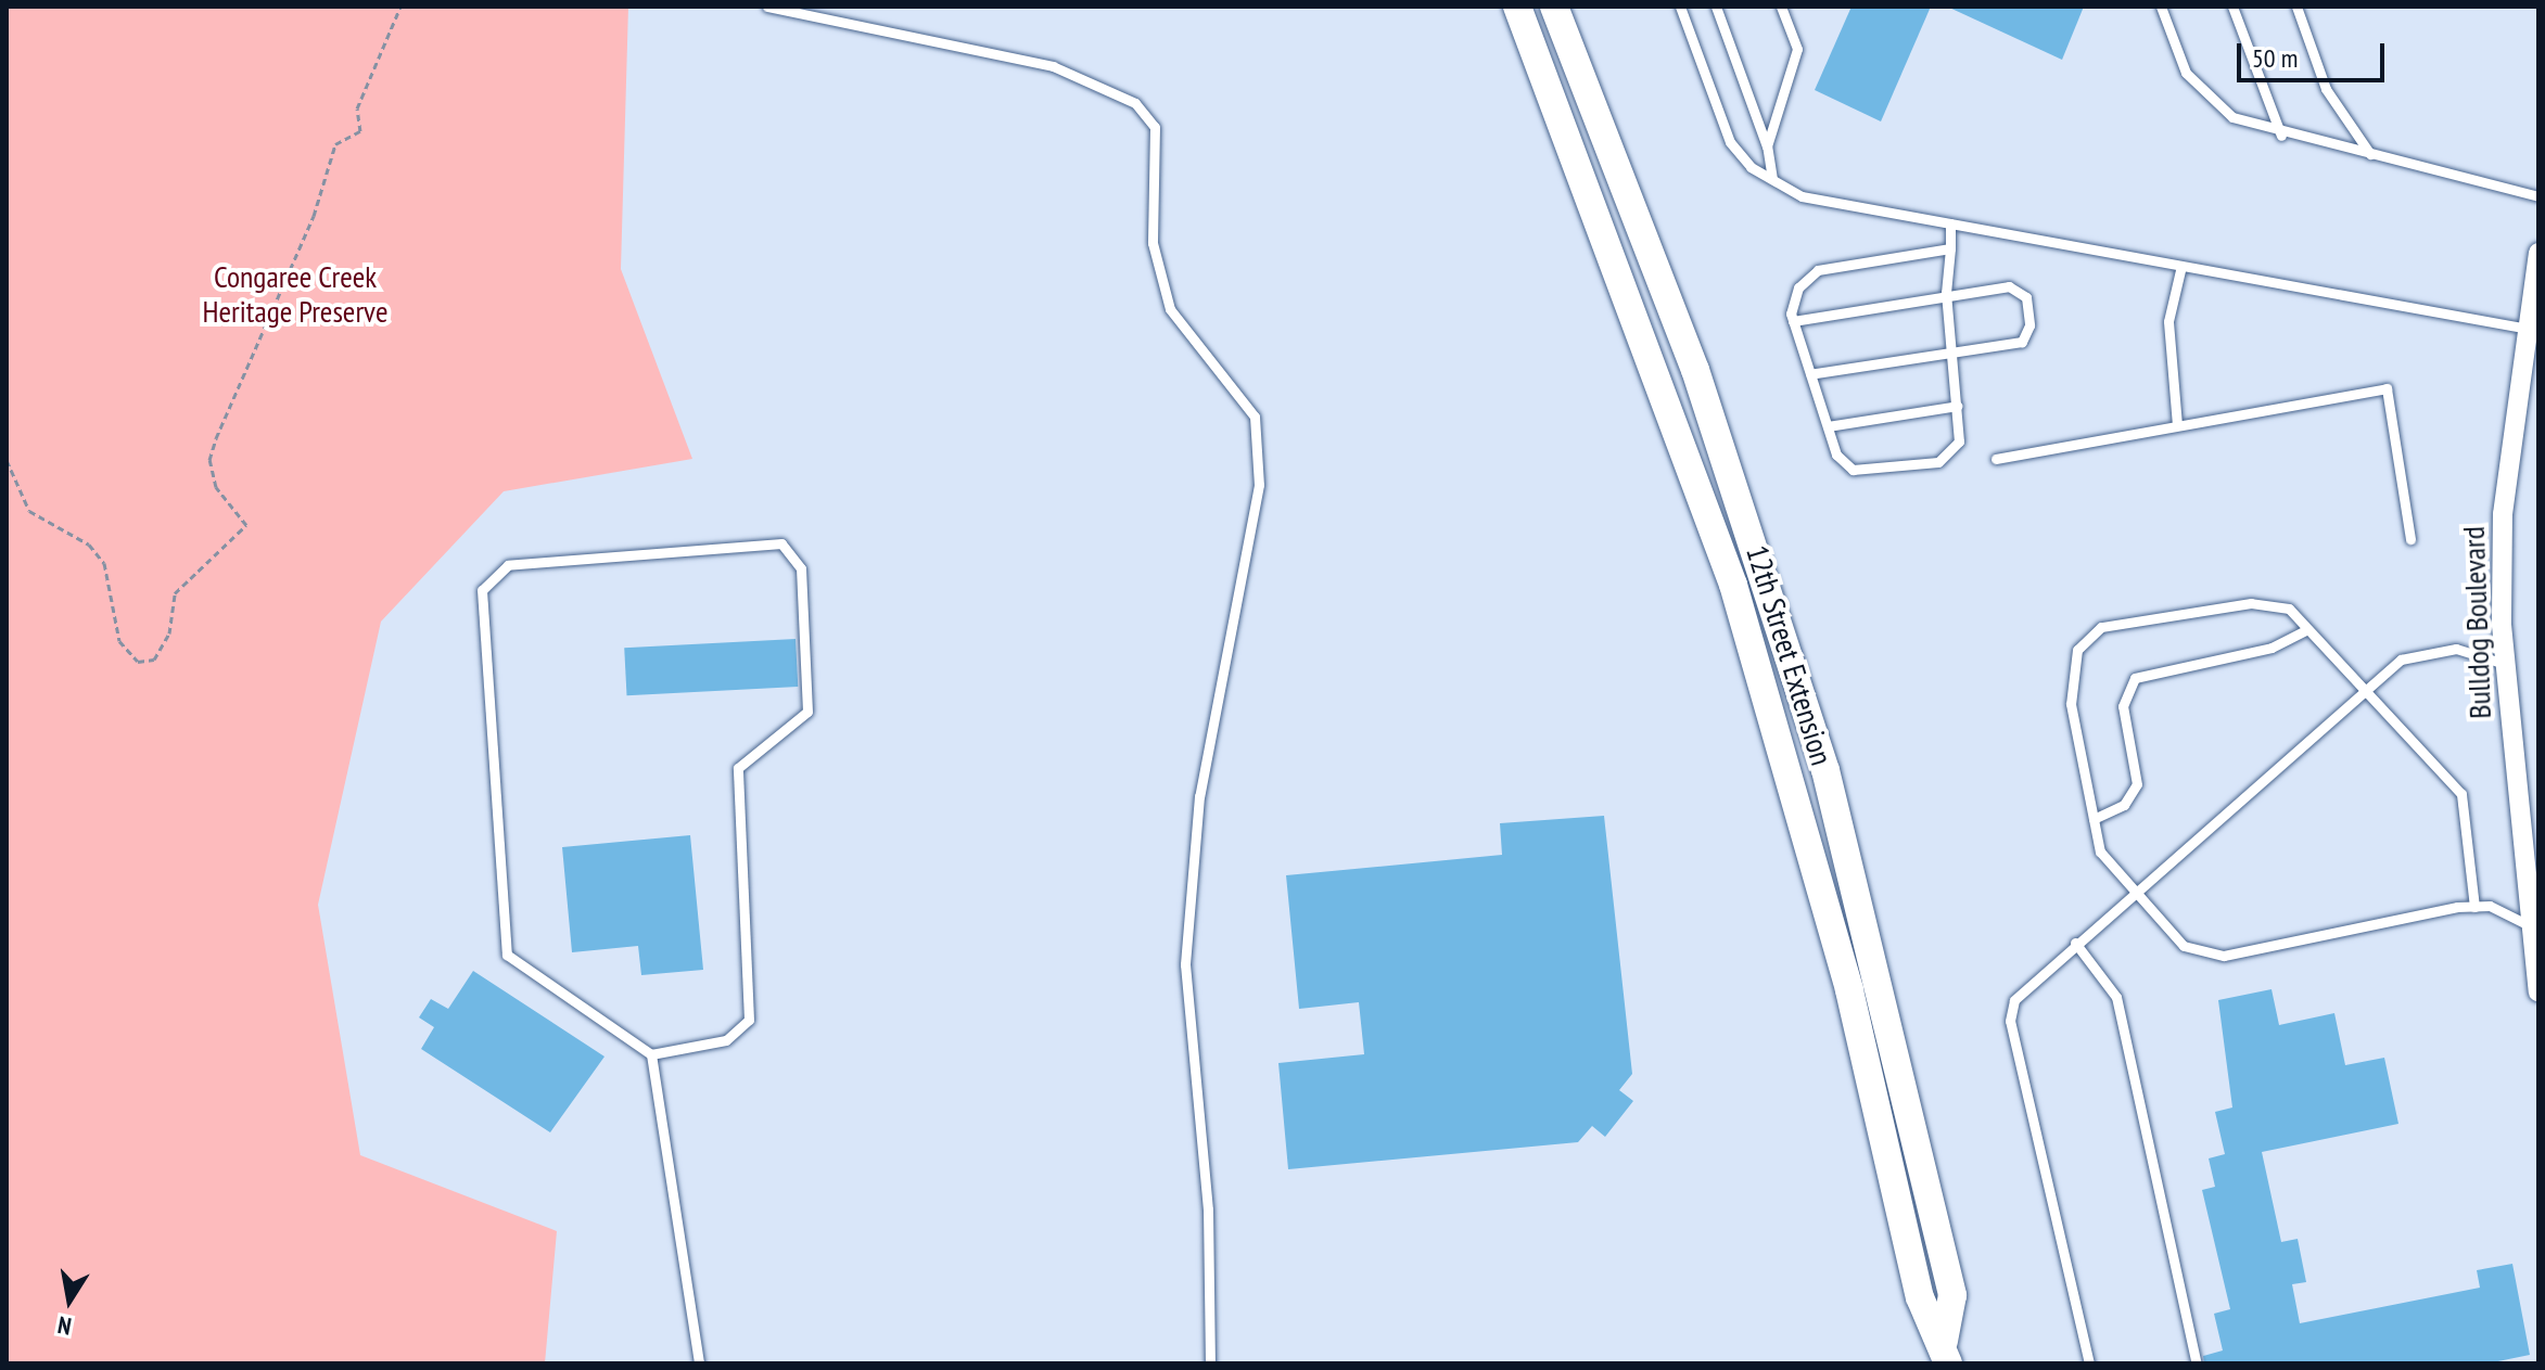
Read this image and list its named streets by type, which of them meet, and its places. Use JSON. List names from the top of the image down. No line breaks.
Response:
{"streets":{"main road":["12th Street Extension"],"street":["Bulldog Boulevard"]},"parks":["Congaree Creek Heritage Preserve"],"scale_bar":"50 m","north":"bottom"}
